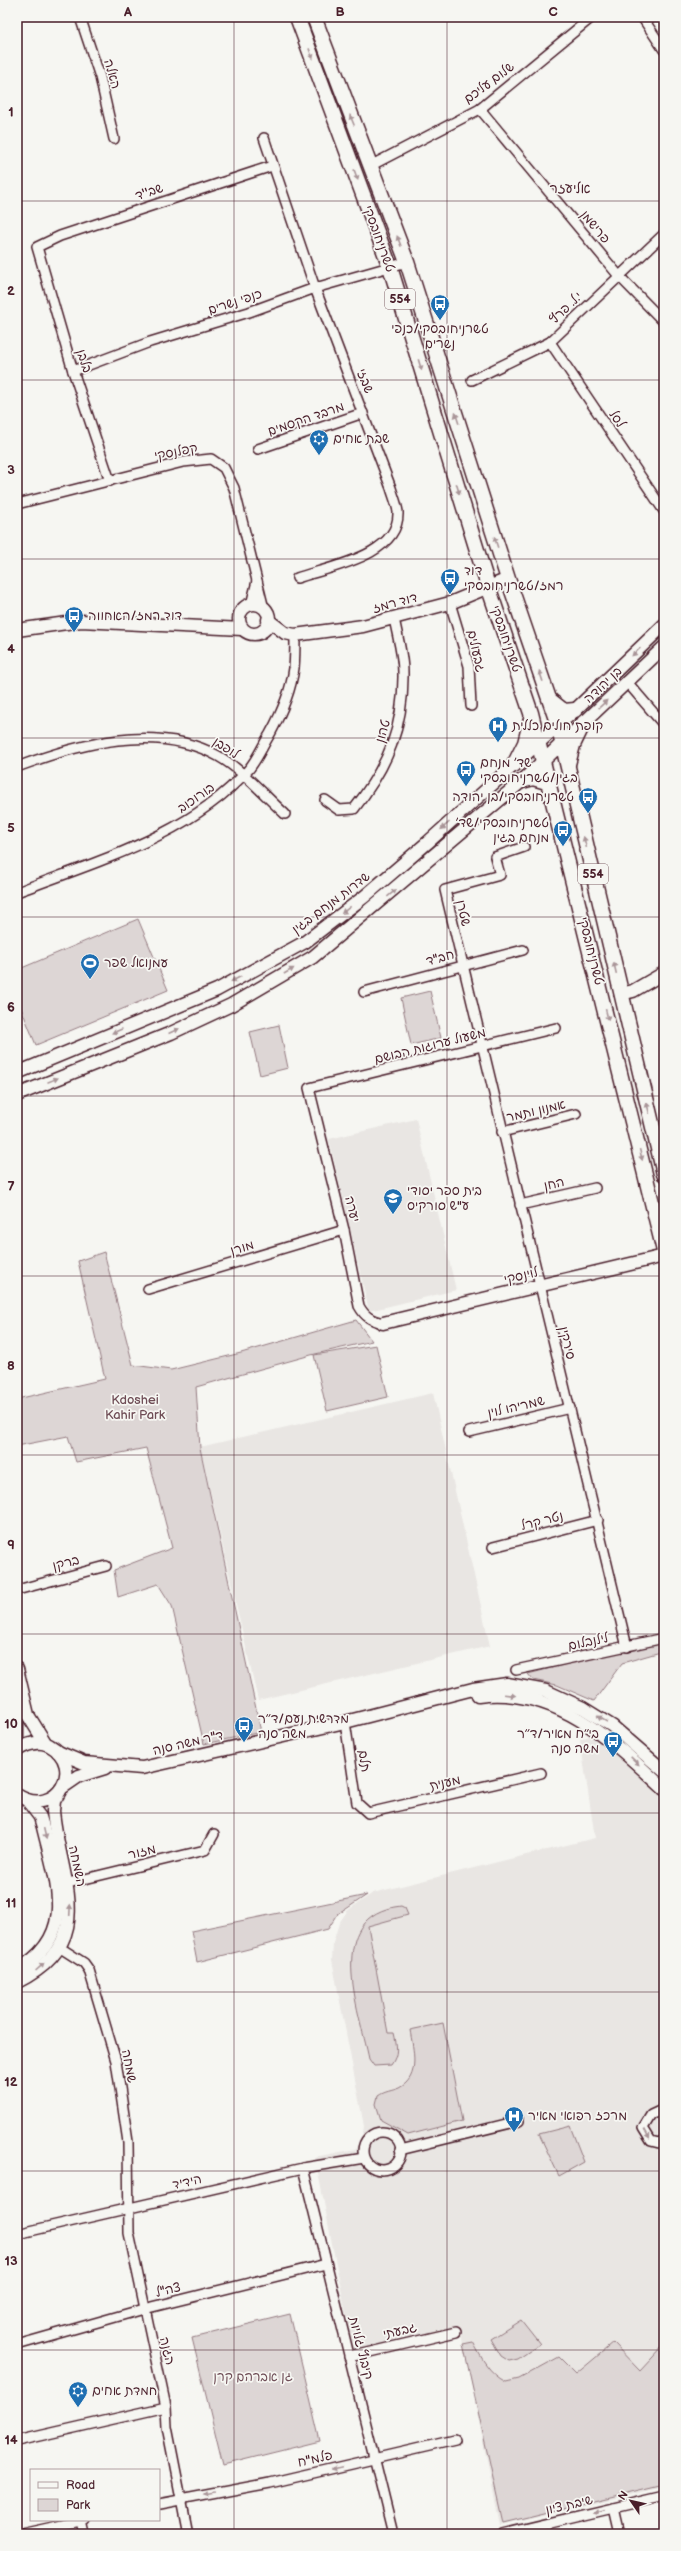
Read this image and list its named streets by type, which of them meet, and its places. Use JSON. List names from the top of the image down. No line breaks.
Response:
{"streets":{"main road":["טשרניחובסקי","554"],"street":["האלה","שלום עליכם","שב''ד","פרישמן","כנפי נשרים","י.ל. פרץ","בלבן","שבזי","מרבד הקסמים","לסל","קפלנסקי","דוד רמז","גבעולים","בן יהודה","טהון","לופבן","בורוכוב","שדרות מנחם בגין","שטרן","חב\"ד","משעול ערוגות הבושם","אמנון ותמר","החן","יערה","מורן","לוינסקי","סירקין","שמריהו לוין","נטר קרל","ברקן","לילנבלום","ד\"ר משה סנה","תלם","מענית","מזור","השמחה","שמחה","הידיד","צה\"ל","גבעתי","קיבוץ גלויות","הגנה","פלמ\"ח","שיבת ציון"]},"crossings":[["שלום עליכם","פרישמן"],["שלום עליכם","טשרניחובסקי"],["שב''ד","בלבן"],["שב''ד","שבזי"],["פרישמן","י.ל. פרץ"],["טשרניחובסקי","כנפי נשרים"],["טשרניחובסקי","דוד רמז"],["טשרניחובסקי","בן יהודה"],["טשרניחובסקי","שדרות מנחם בגין"],["כנפי נשרים","בלבן"],["כנפי נשרים","שבזי"],["י.ל. פרץ","לסל"],["בלבן","קפלנסקי"],["שבזי","מרבד הקסמים"],["קפלנסקי","דוד רמז"],["דוד רמז","גבעולים"],["דוד רמז","טהון"],["דוד רמז","בורוכוב"],["בן יהודה","שדרות מנחם בגין"],["לופבן","בורוכוב"],["שטרן","חב\"ד"],["שטרן","משעול ערוגות הבושם"],["שטרן","סירקין"],["משעול ערוגות הבושם","יערה"],["משעול ערוגות הבושם","סירקין"],["אמנון ותמר","סירקין"],["החן","סירקין"],["יערה","מורן"],["יערה","לוינסקי"],["לוינסקי","סירקין"],["סירקין","שמריהו לוין"],["סירקין","נטר קרל"],["סירקין","לילנבלום"],["ד\"ר משה סנה","תלם"],["ד\"ר משה סנה","השמחה"],["תלם","מענית"],["מזור","השמחה"],["השמחה","שמחה"],["שמחה","הידיד"],["שמחה","הגנה"],["הידיד","קיבוץ גלויות"],["הידיד","הגנה"],["צה\"ל","קיבוץ גלויות"],["צה\"ל","הגנה"],["גבעתי","קיבוץ גלויות"],["קיבוץ גלויות","פלמ\"ח"],["הגנה","פלמ\"ח"]],"one_way":["פלמ\"ח","שיבת ציון"],"districts":["אליעזר"],"parks":["Kdoshei Kahir Park","גן אברהם קרן"],"places":{"bus stop":["טשרניחובסקי/כנפי נשרים","דוד רמז/טשרניחובסקי","דוד רמז/האחווה","שד׳ מנחם בגין/טשרניחובסקי","טשרניחובסקי/בן יהודה","טשרניחובסקי/שד׳ מנחם בגין","מדרשית נעם/ד״ר משה סנה","בי״ח מאיר/ד״ר משה סנה"],"synagogue":["שבת אחים","חמדת אחים"],"hospital":["קופת חולים כללית","מרכז רפואי מאיר"],"sports":["עמנואל שפר"],"school or university":["בית ספר יסודי ע\"ש סורקיס"]},"legend":["Road","Park"],"north":"top left","grid":{"columns":["A","B","C"],"rows":["1","2","3","4","5","6","7","8","9","10","11","12","13","14"]}}
